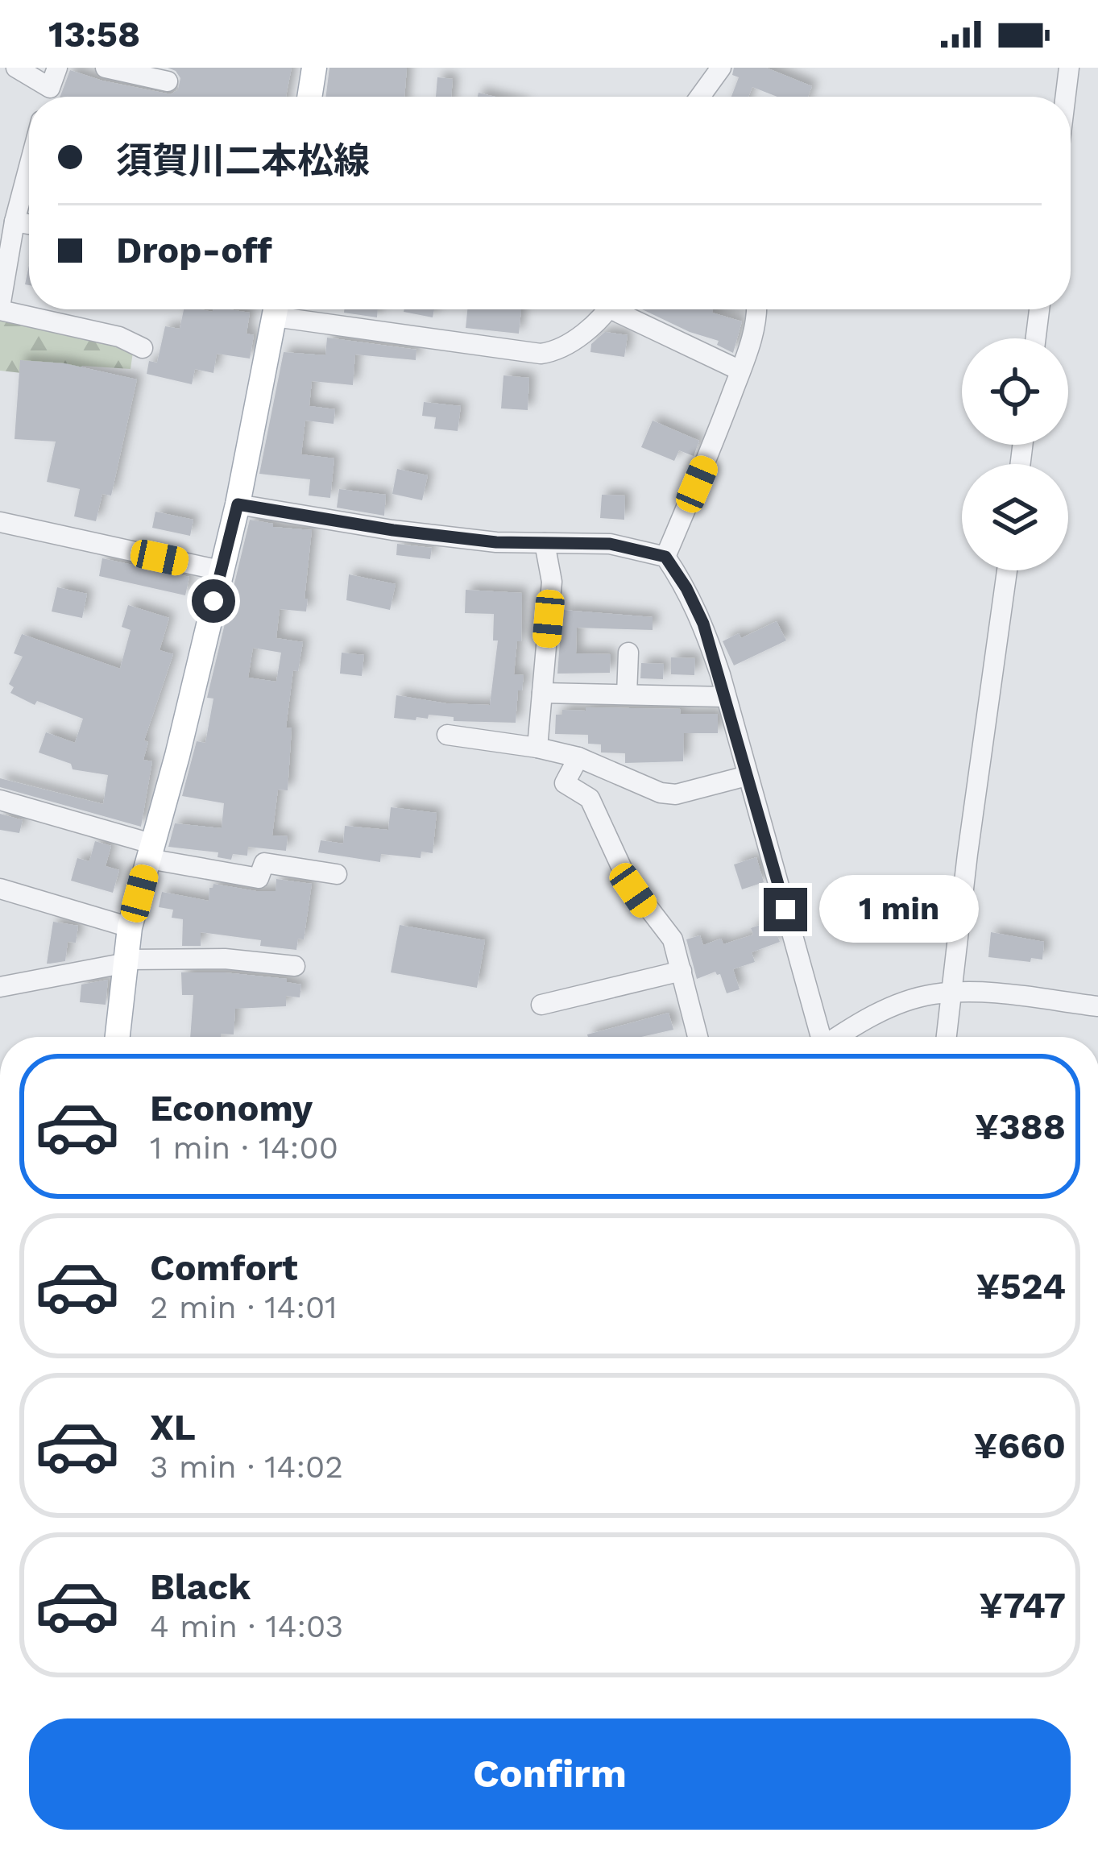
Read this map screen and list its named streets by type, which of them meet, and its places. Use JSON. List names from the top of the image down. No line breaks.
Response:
{"page":{"status":"13:58","banner":["須賀川二本松線","Drop-off"],"bubble":"1 min","list":[{"name":"Economy","note":"1 min · 14:00","value":"¥388"},{"name":"Comfort","note":"2 min · 14:01","value":"¥524"},{"name":"XL","note":"3 min · 14:02","value":"¥660"},{"name":"Black","note":"4 min · 14:03","value":"¥747"}],"buttons":"Confirm"}}
